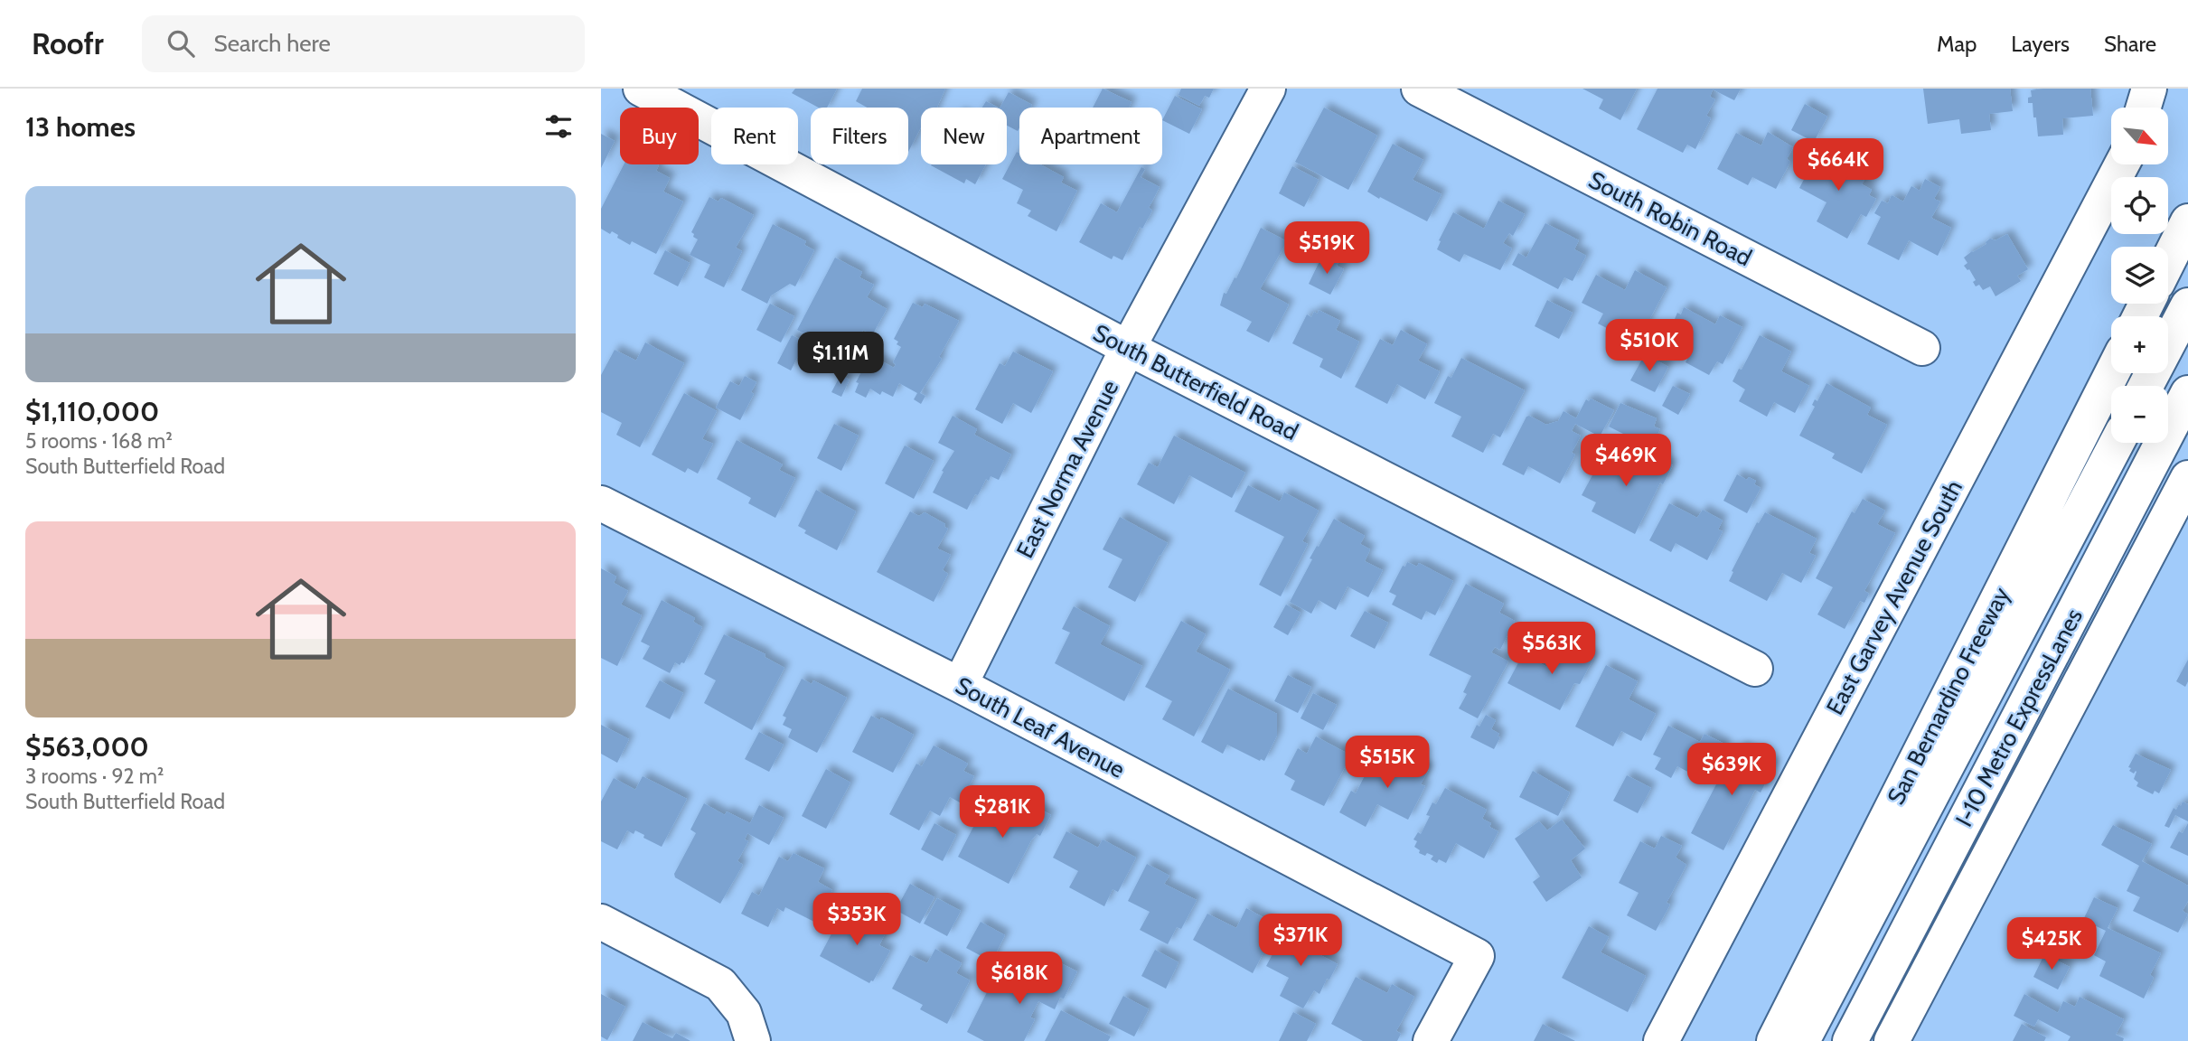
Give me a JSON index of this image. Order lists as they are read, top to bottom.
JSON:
{
  "streets": {
    "main road": [
      "South Robin Road",
      "South Butterfield Road",
      "East Norma Avenue",
      "East Garvey Avenue South",
      "San Bernardino Freeway",
      "I-10 Metro ExpressLanes",
      "South Leaf Avenue"
    ]
  },
  "crossings": [
    ["South Butterfield Road", "East Norma Avenue"],
    ["East Norma Avenue", "South Leaf Avenue"]
  ],
  "north": "bottom right",
  "page": {
    "header": "Roofr",
    "search": "Search here",
    "nav": ["Map", "Layers", "Share"],
    "heading": "13 homes",
    "map_buttons": ["+", "−"],
    "chip": [
      "Buy",
      "Rent",
      "Filters",
      "New",
      "Apartment"
    ],
    "price": [
      "$664K",
      "$519K",
      "$510K",
      "$1.11M",
      "$469K",
      "$563K",
      "$515K",
      "$639K",
      "$281K",
      "$353K",
      "$371K",
      "$425K",
      "$618K"
    ],
    "list": [
      {
        "name": "$1,110,000",
        "note": "5 rooms · 168 m² · South Butterfield Road"
      },
      {
        "name": "$563,000",
        "note": "3 rooms · 92 m² · South Butterfield Road"
      }
    ]
  }
}
